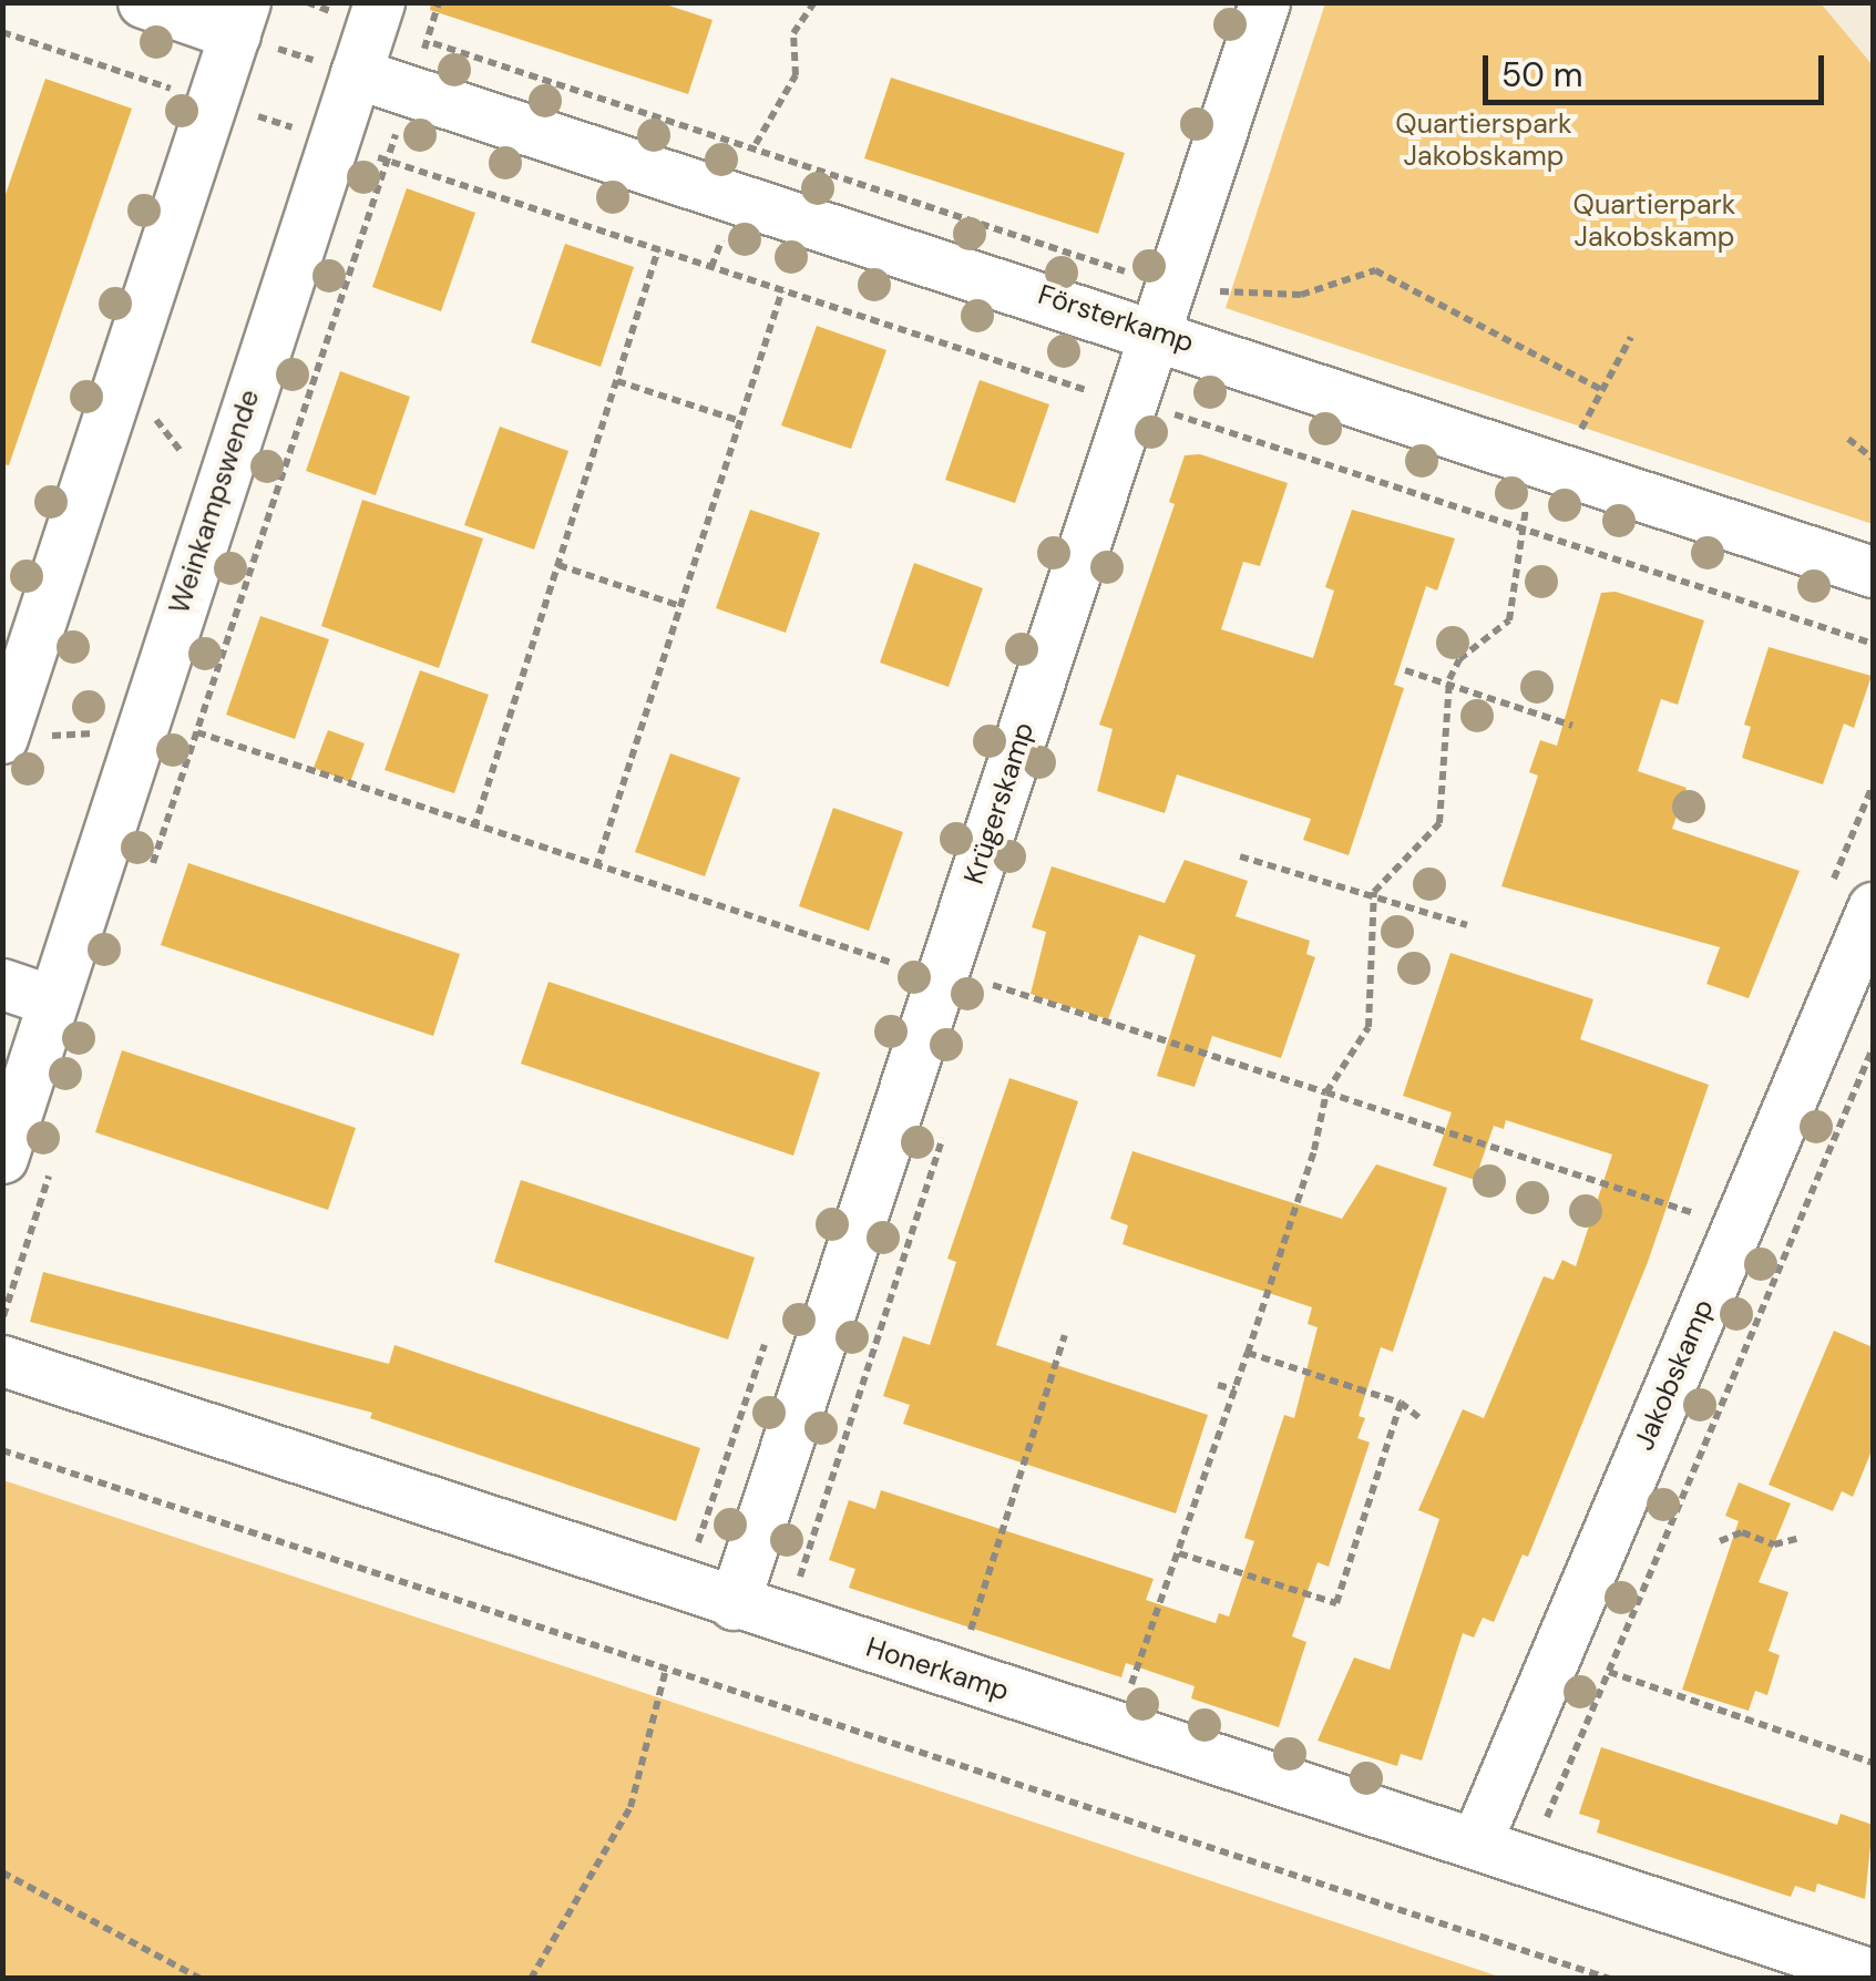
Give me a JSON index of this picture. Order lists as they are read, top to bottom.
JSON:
{
  "streets": {
    "street": [
      "Försterkamp",
      "Weinkampswende",
      "Krügerskamp",
      "Jakobskamp",
      "Honerkamp"
    ]
  },
  "crossings": [
    ["Försterkamp", "Weinkampswende"],
    ["Försterkamp", "Krügerskamp"],
    ["Krügerskamp", "Honerkamp"],
    ["Jakobskamp", "Honerkamp"]
  ],
  "parks": ["Quartierspark Jakobskamp", "Quartierpark Jakobskamp"],
  "scale_bar": "50 m"
}
